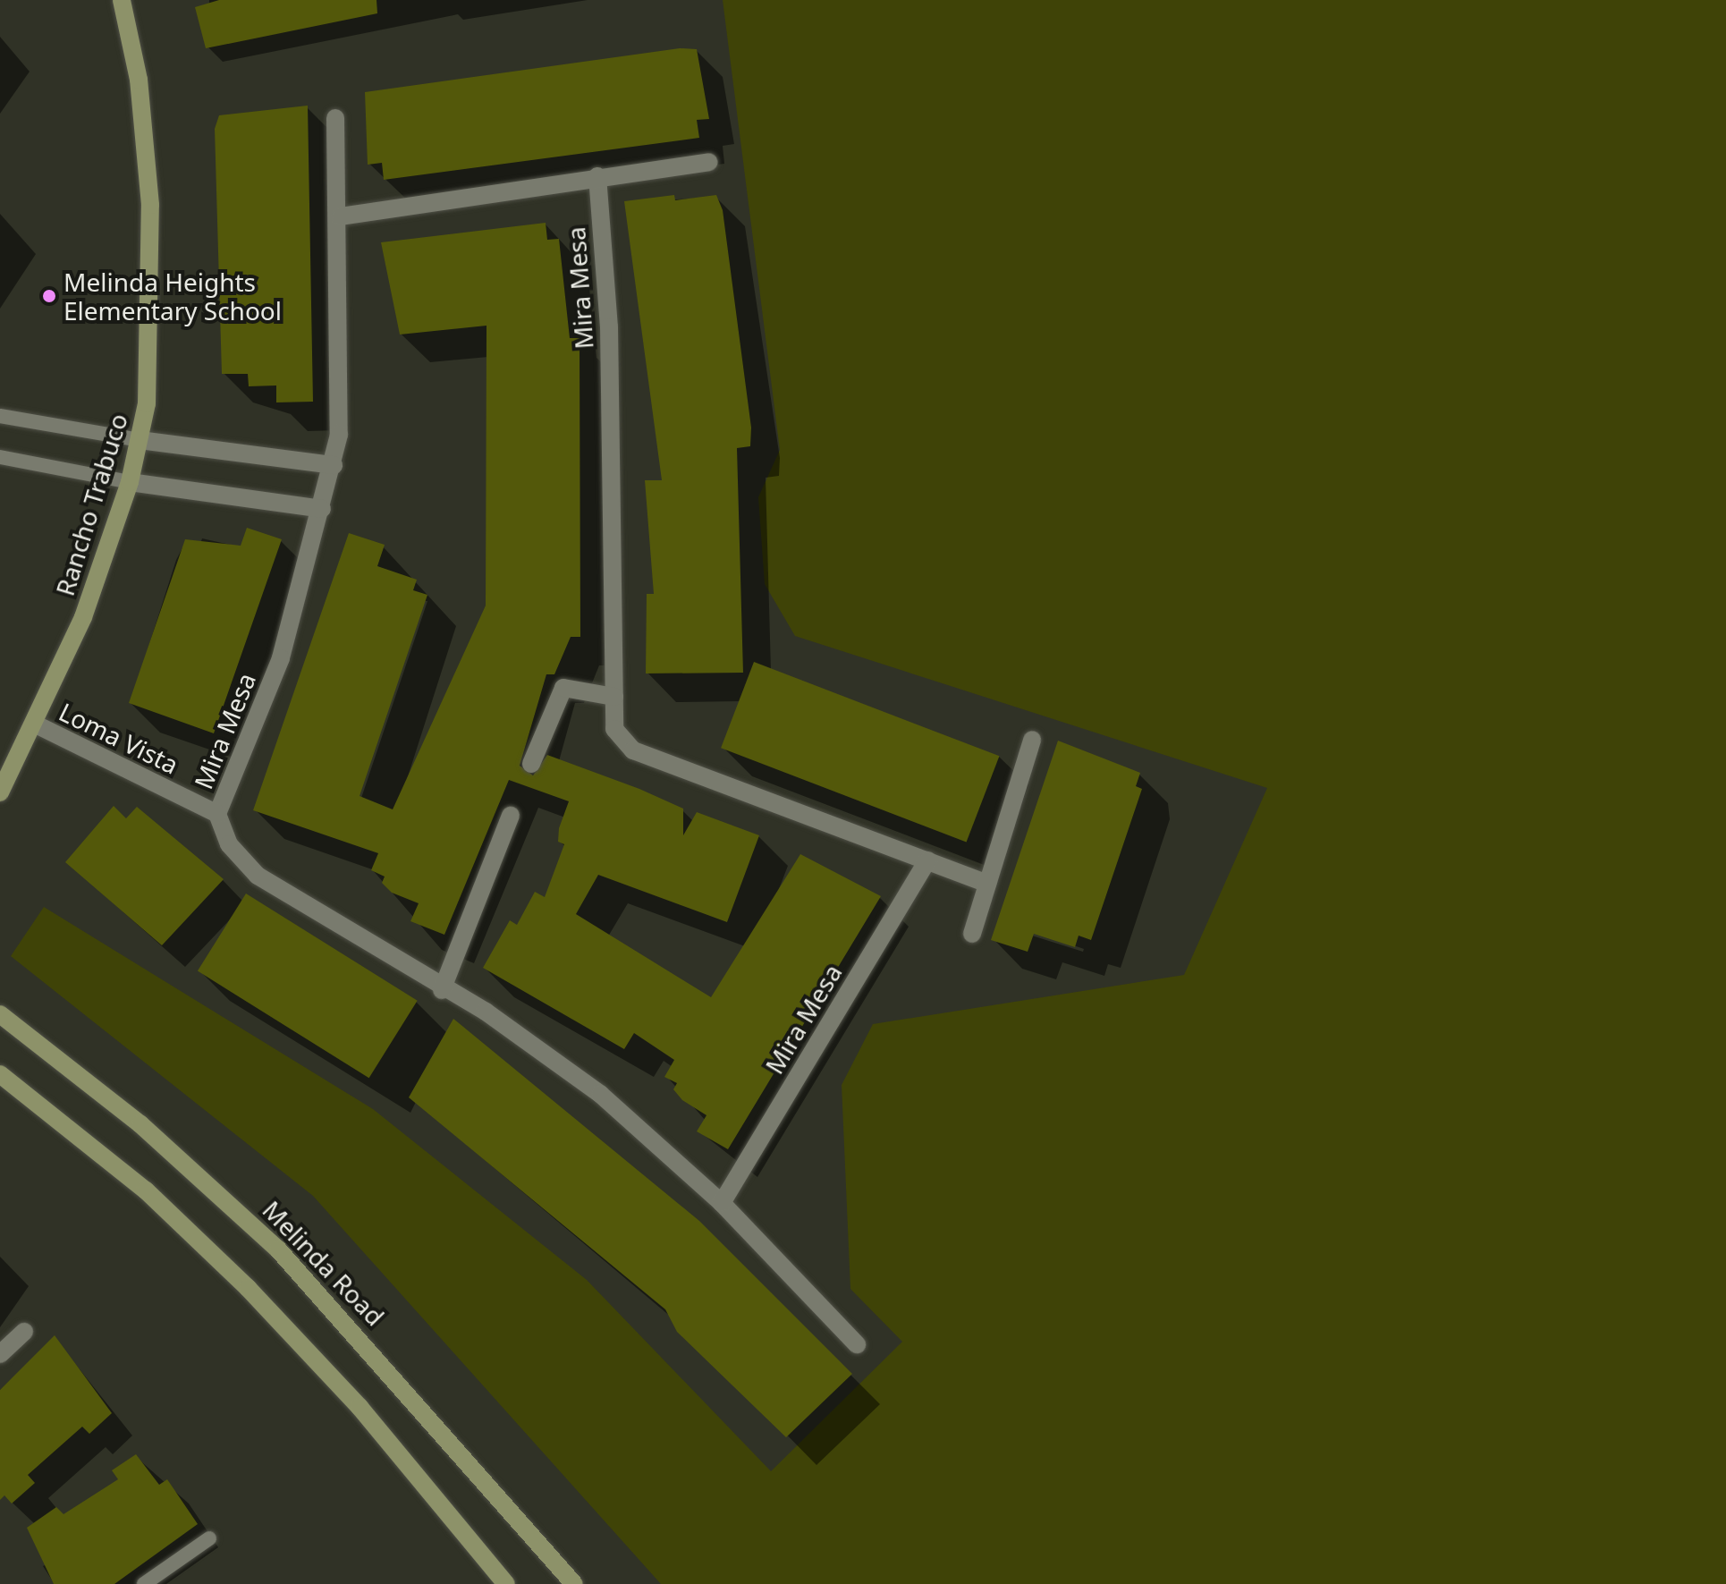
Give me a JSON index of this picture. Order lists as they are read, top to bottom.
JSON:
{
  "streets": {
    "main road": ["Rancho Trabuco", "Melinda Road"],
    "street": ["Mira Mesa", "Loma Vista"]
  },
  "crossings": [
    ["Mira Mesa", "Loma Vista"],
    ["Rancho Trabuco", "Loma Vista"]
  ],
  "places": ["Melinda Heights Elementary School"]
}
